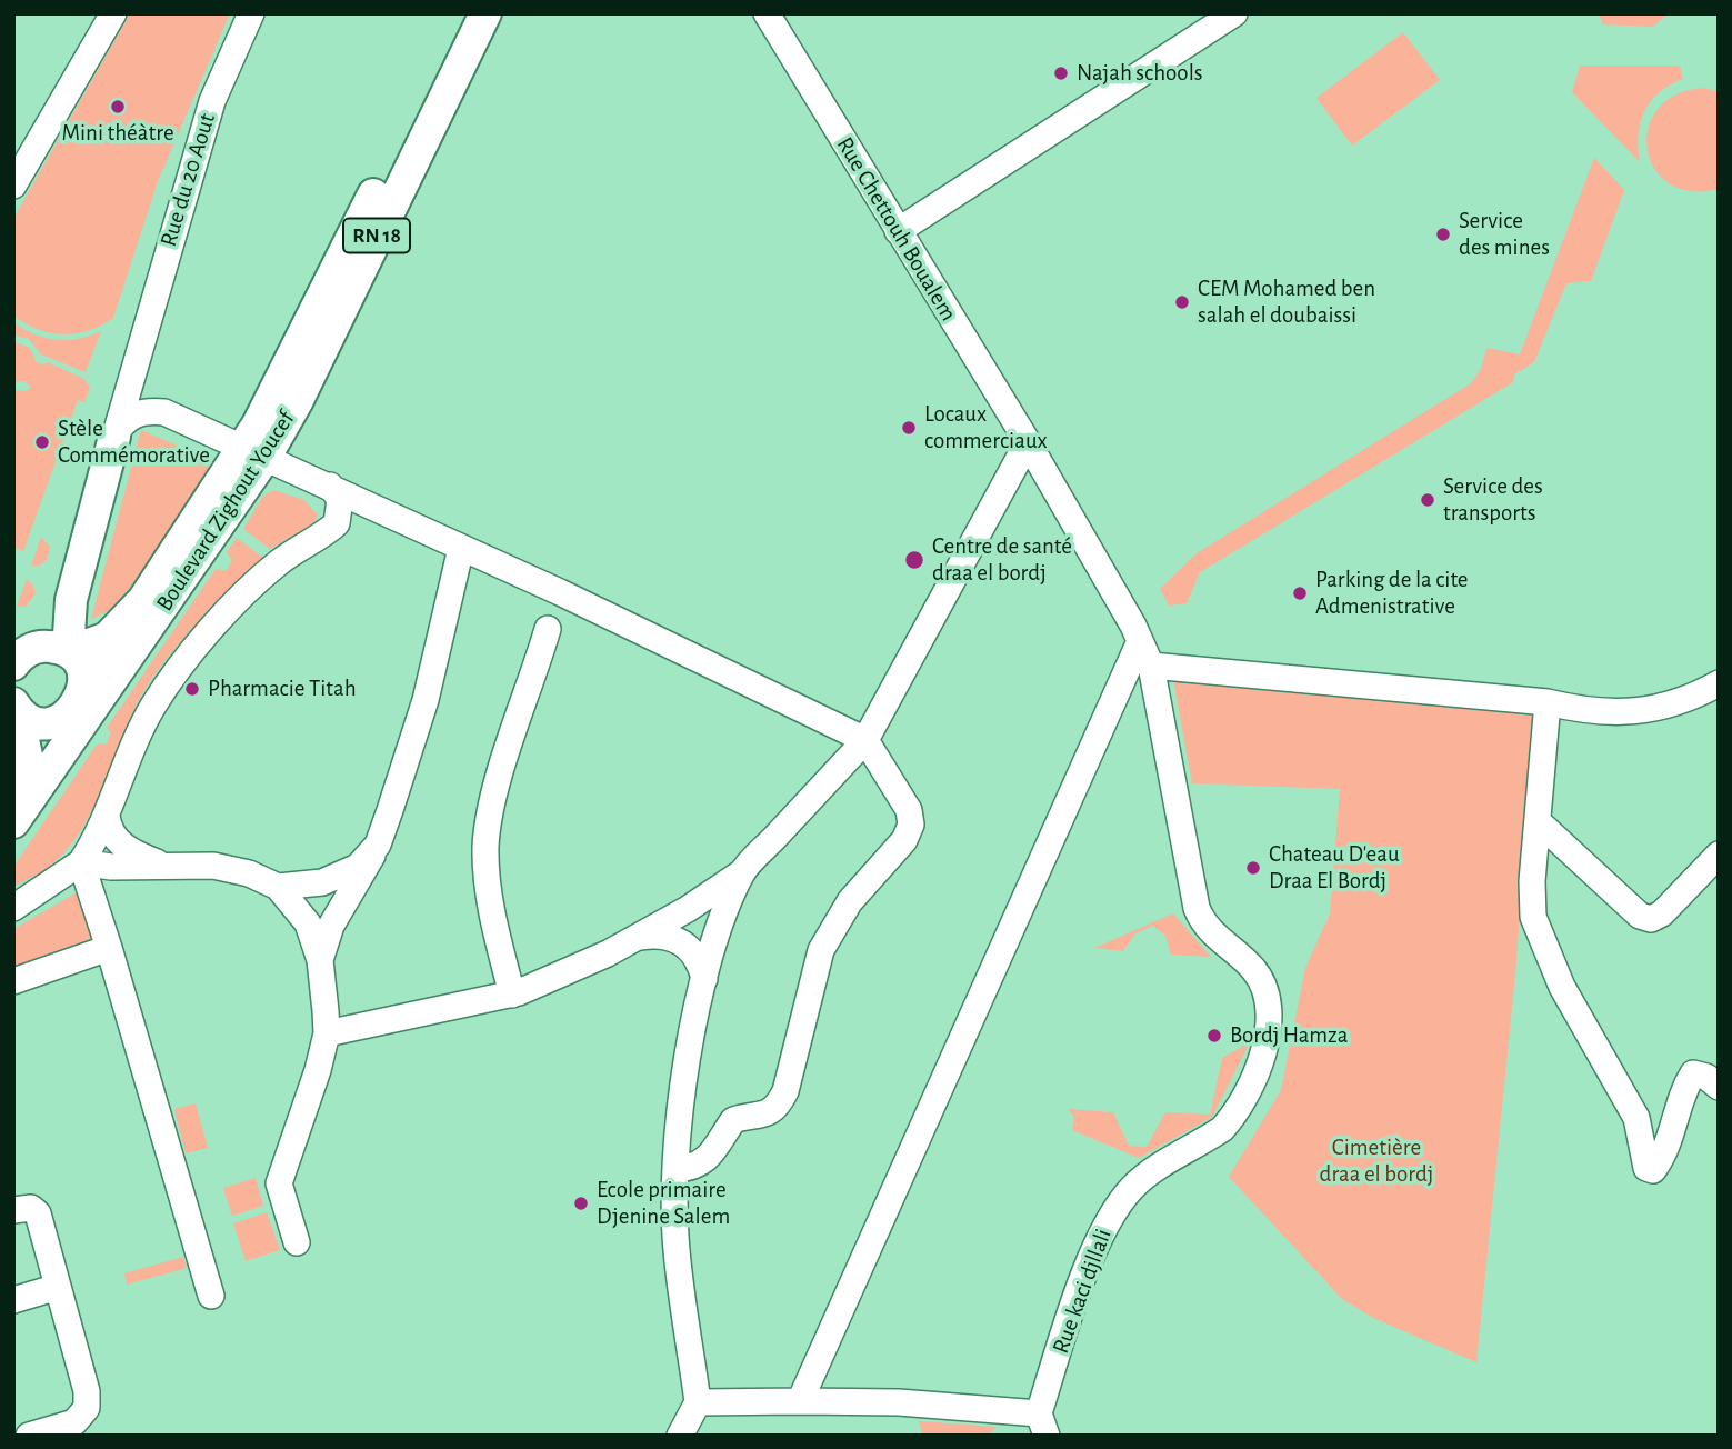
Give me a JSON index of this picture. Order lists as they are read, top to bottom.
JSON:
{
  "streets": {
    "main road": ["RN 18", "Boulevard Zighout Youcef"],
    "street": ["Rue du 20 Aout", "Rue Chettouh Boualem", "Rue kaci djllali"]
  },
  "crossings": [
    ["Rue Chettouh Boualem", "Rue kaci djllali"]
  ],
  "parks": ["Cimetière draa el bordj"],
  "places": [
    "Najah schools",
    "Mini théàtre",
    "Service des mines",
    "CEM Mohamed ben salah el doubaissi",
    "Locaux commerciaux",
    "Stèle Commémorative",
    "Service des transports",
    "Centre de santé draa el bordj",
    "Parking de la cite Admenistrative",
    "Pharmacie Titah",
    "Chateau D'eau Draa El Bordj",
    "Bordj Hamza",
    "Ecole primaire Djenine Salem"
  ]
}
